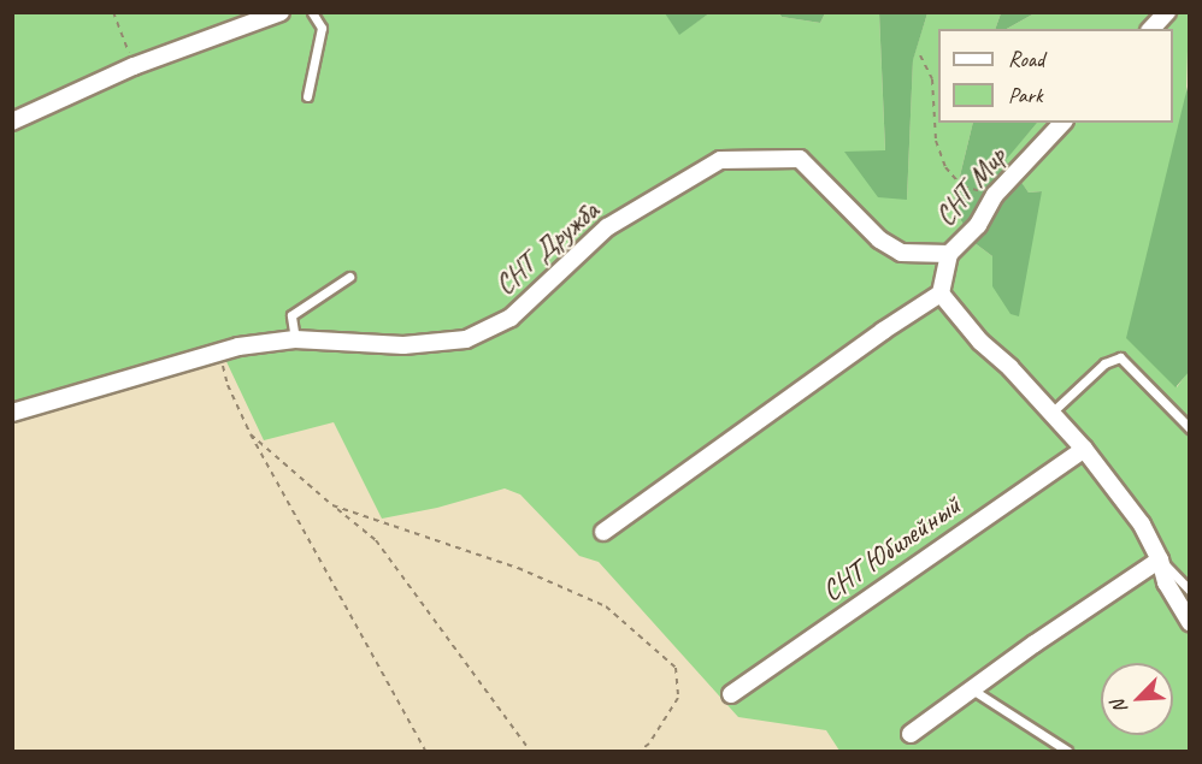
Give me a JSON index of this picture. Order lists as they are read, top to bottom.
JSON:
{
  "streets": {
    "street": ["СНТ Мир", "СНТ Дружба", "СНТ Юбилейный"]
  },
  "crossings": [
    ["СНТ Мир", "СНТ Дружба"]
  ],
  "legend": ["Road", "Park"],
  "north": "bottom left"
}
